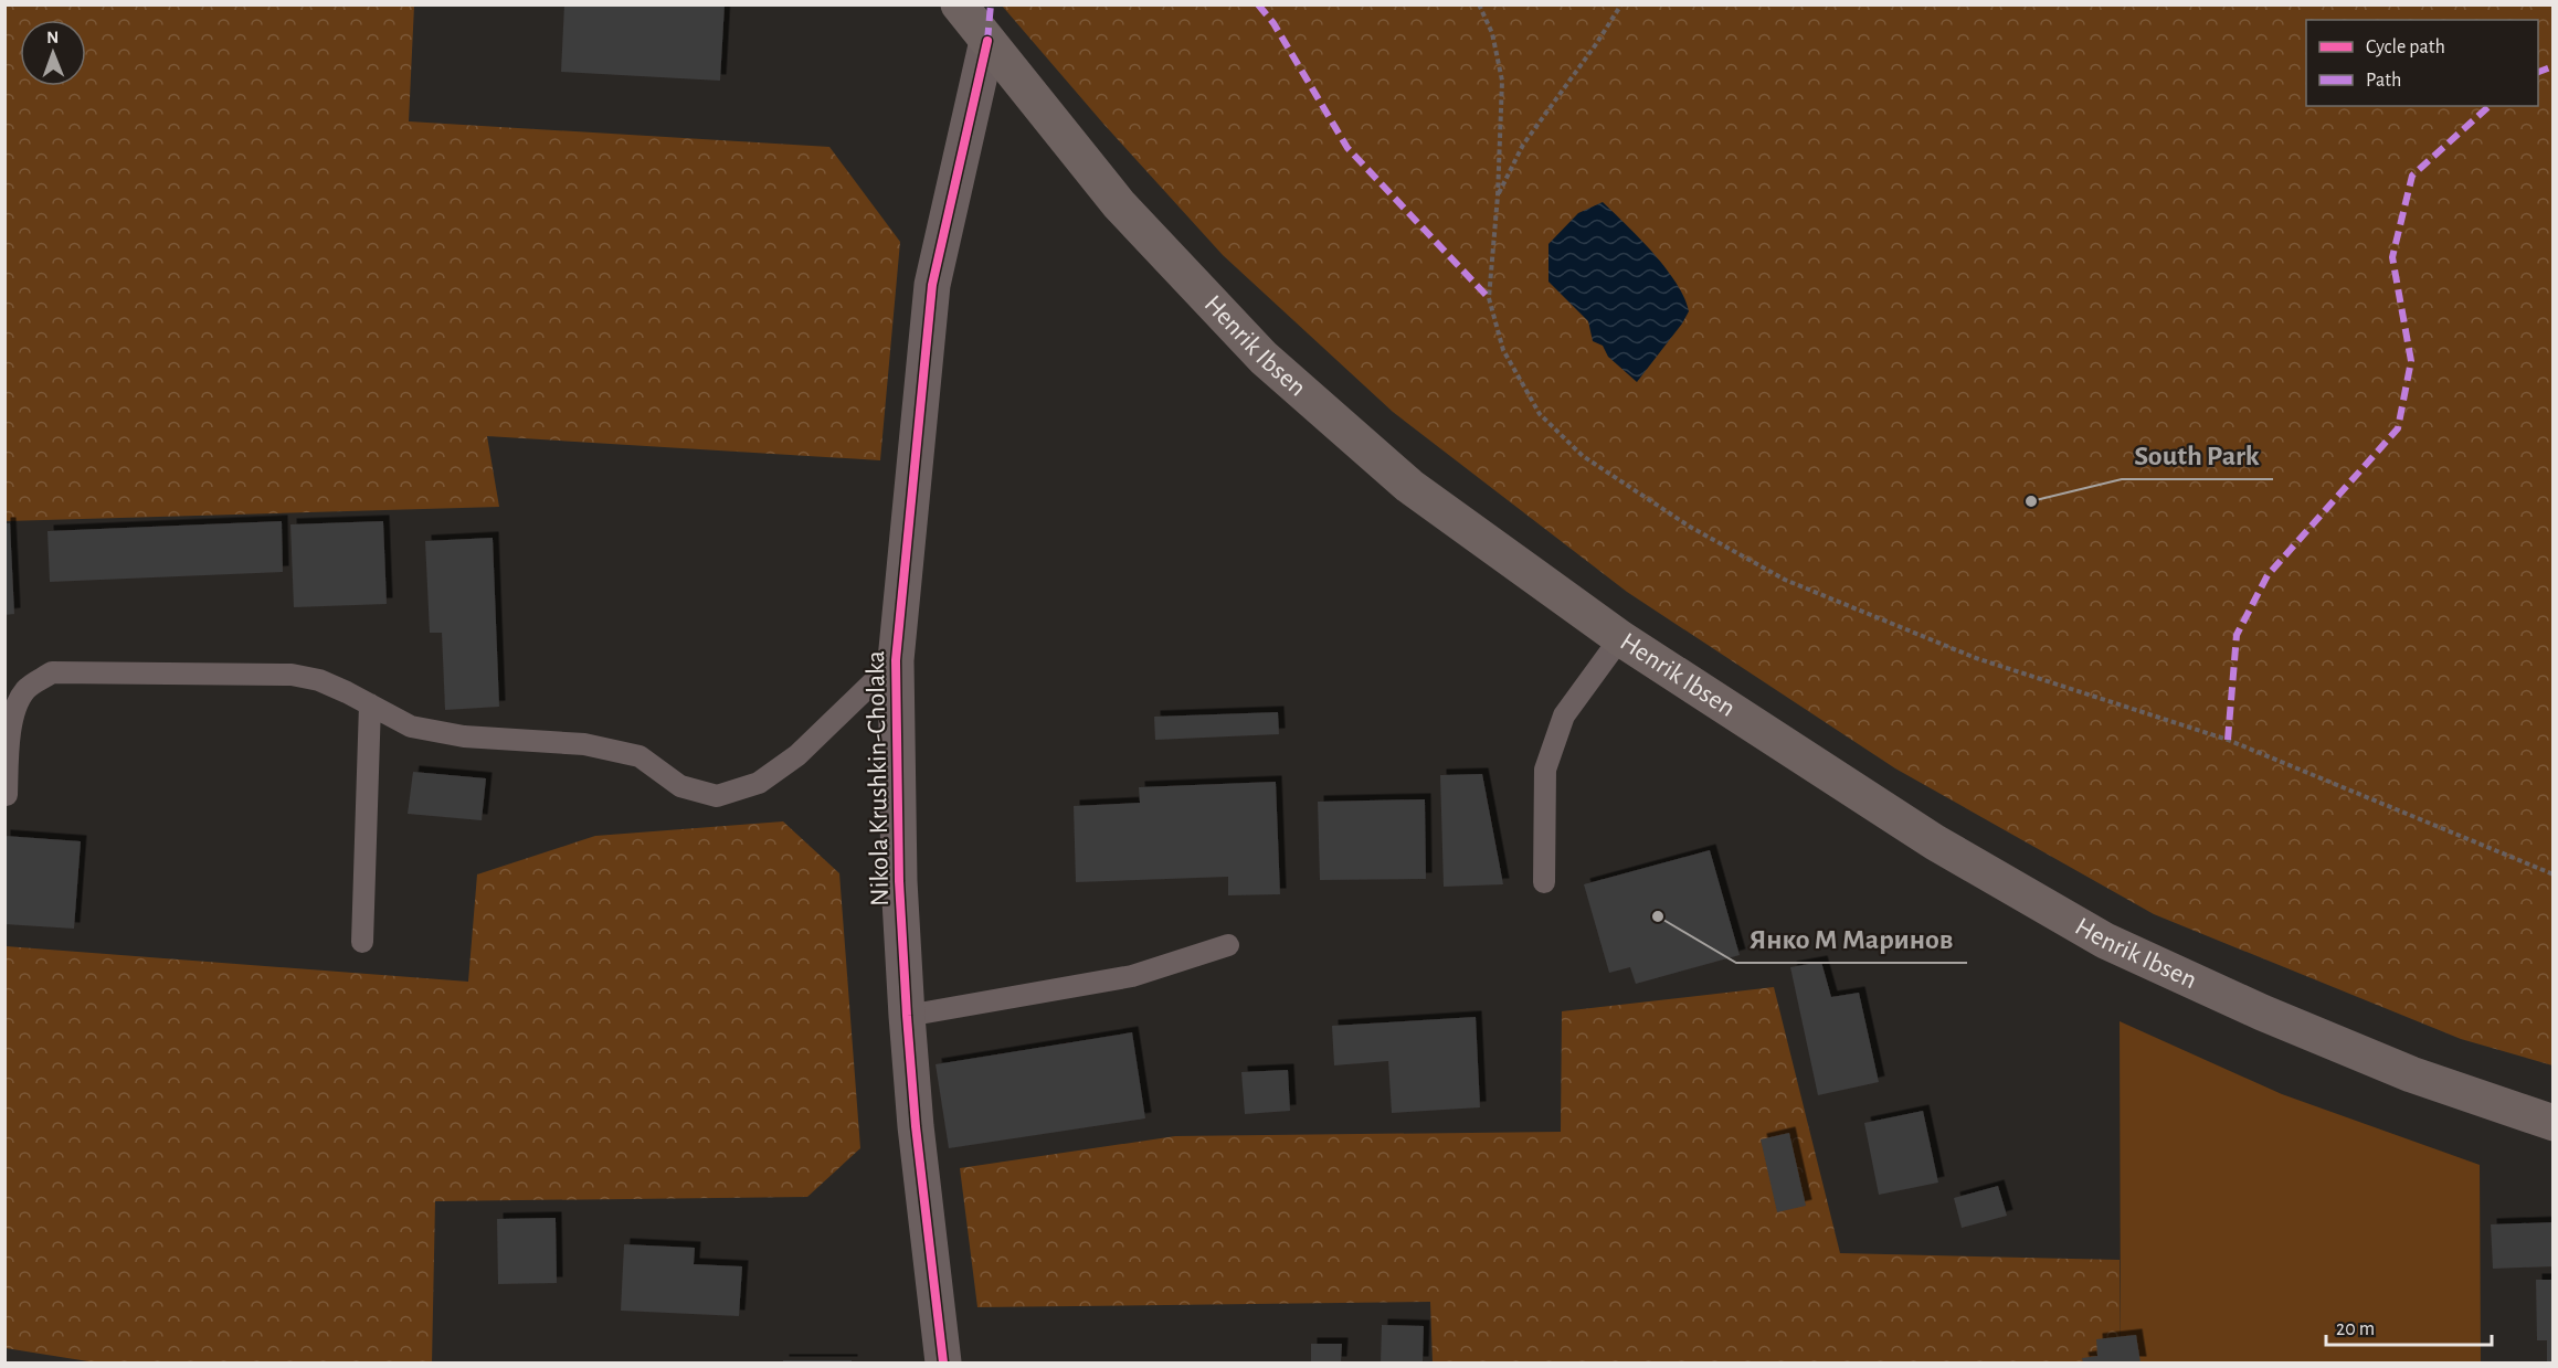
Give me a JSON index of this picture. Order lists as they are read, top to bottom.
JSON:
{
  "streets": {
    "main road": ["Henrik Ibsen"],
    "street": ["Nikola Krushkin-Cholaka"]
  },
  "crossings": [
    ["Henrik Ibsen", "Nikola Krushkin-Cholaka"]
  ],
  "places": ["South Park", "Янко М Маринов"],
  "legend": ["Cycle path", "Path"],
  "scale_bar": "20 m",
  "north": "top"
}
